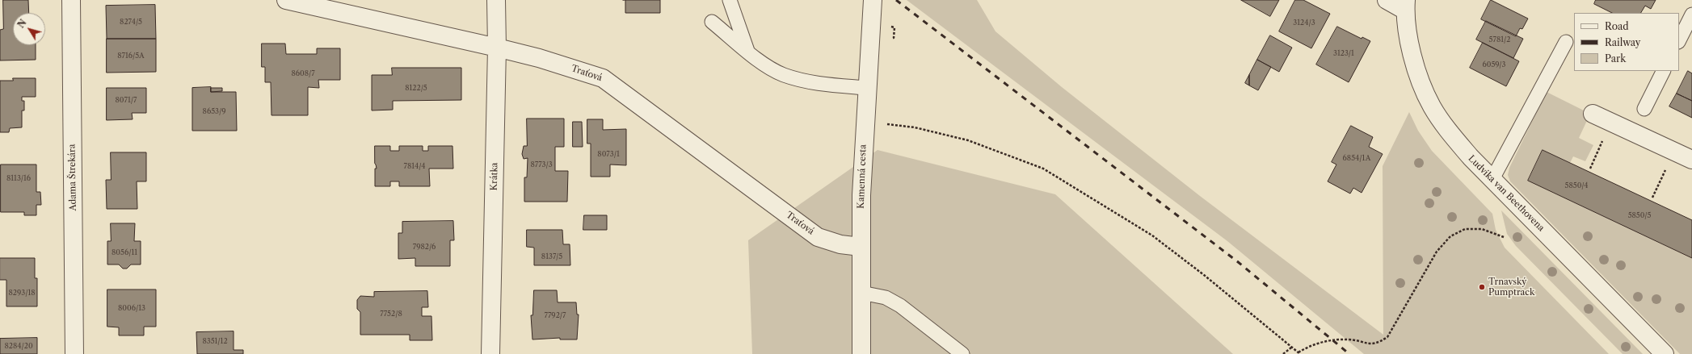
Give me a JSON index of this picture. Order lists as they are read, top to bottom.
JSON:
{
  "streets": {
    "street": [
      "Traťová",
      "Krátka",
      "Kamenná cesta",
      "Adama Štrekára",
      "Ludvika van Beethovena"
    ]
  },
  "crossings": [
    ["Traťová", "Krátka"],
    ["Traťová", "Kamenná cesta"]
  ],
  "places": ["Trnavský Pumptrack"],
  "house_numbers": [
    "8274/5",
    "3124/3",
    "5781/2",
    "3123/1",
    "8716/5A",
    "6059/3",
    "8608/7",
    "8122/5",
    "8071/7",
    "8653/9",
    "8073/1",
    "6854/1A",
    "8773/3",
    "7814/4",
    "8113/16",
    "5850/4",
    "5850/5",
    "7982/6",
    "8056/11",
    "8137/5",
    "8293/18",
    "8006/13",
    "7752/8",
    "7792/7",
    "8351/12",
    "8284/20"
  ],
  "legend": ["Road", "Railway", "Park"],
  "north": "top left"
}
